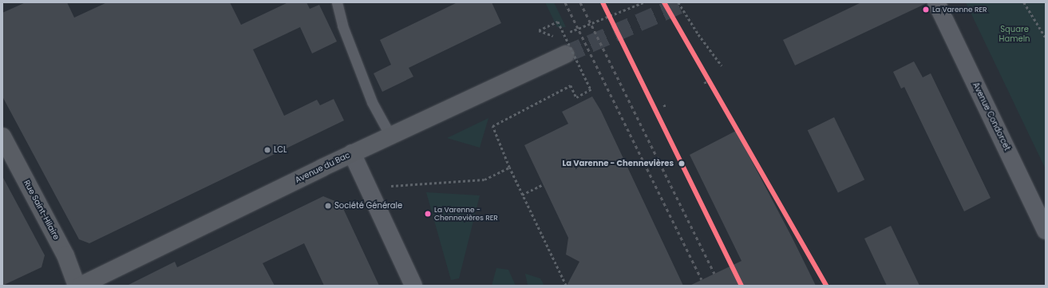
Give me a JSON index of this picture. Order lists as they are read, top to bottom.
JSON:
{
  "streets": {
    "main road": ["Avenue du Bac", "Rue Saint-Hilaire"],
    "street": ["Avenue Condorcet"]
  },
  "parks": ["Square Hameln"],
  "places": [
    "La Varenne RER",
    "LCL",
    "La Varenne - Chennevières",
    "Société Générale",
    "La Varenne - Chennevières RER"
  ]
}
